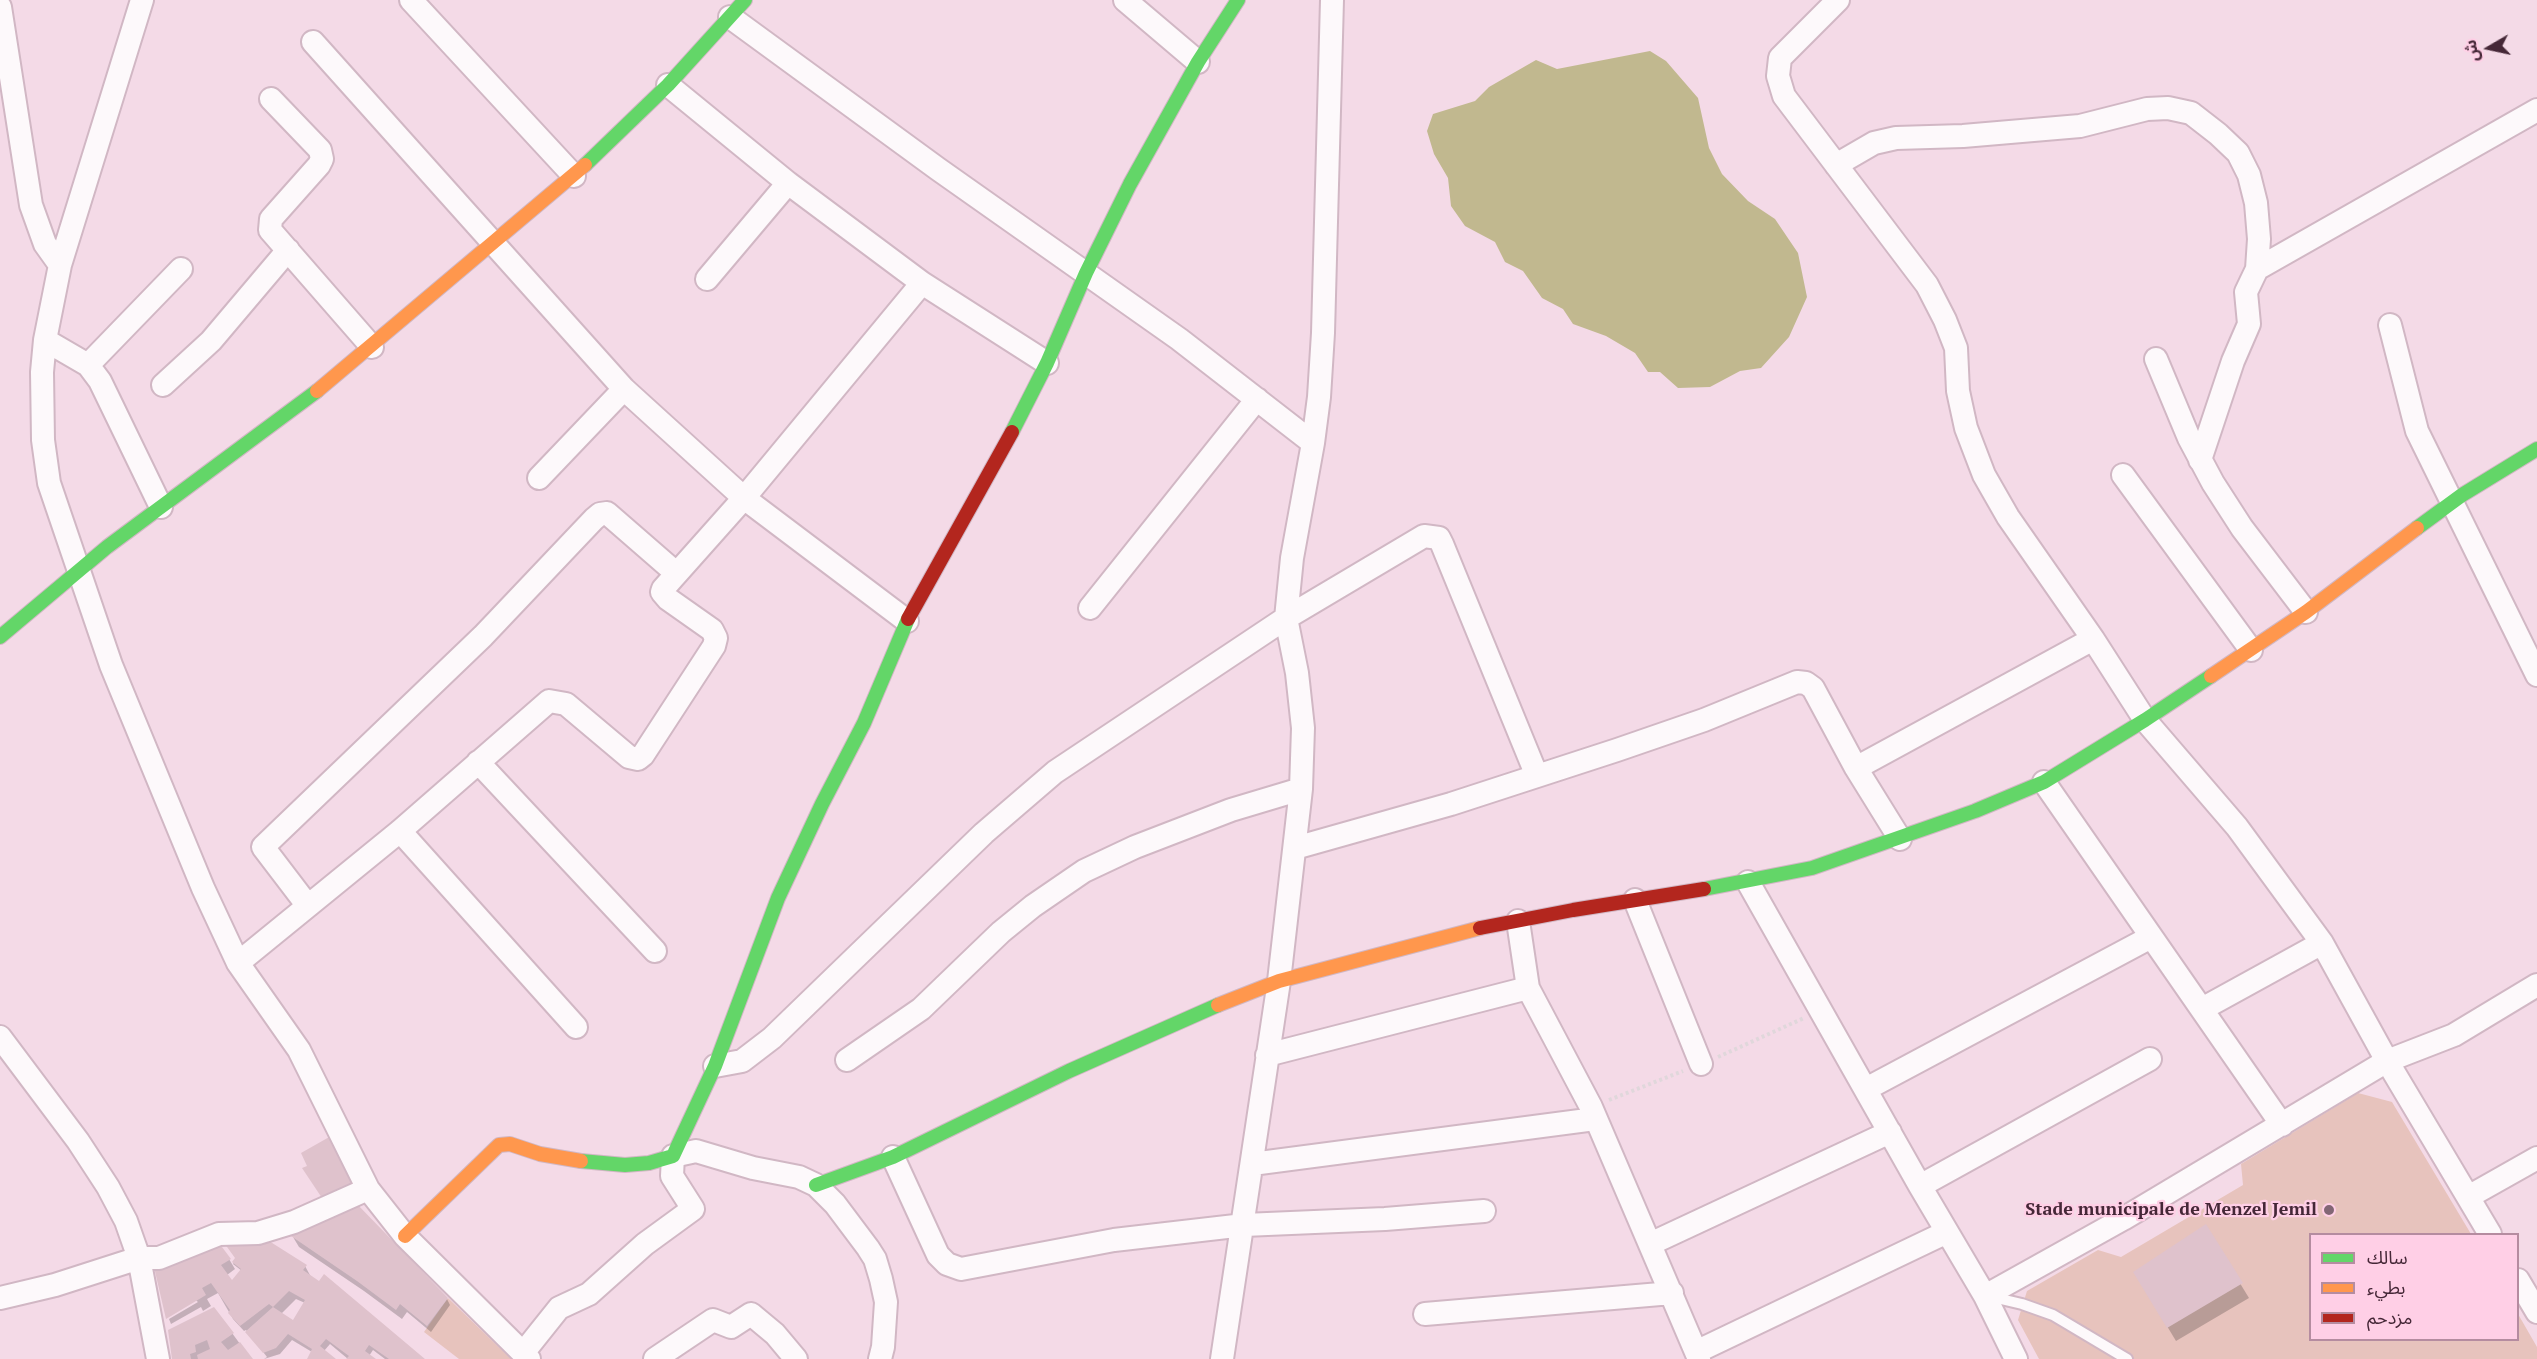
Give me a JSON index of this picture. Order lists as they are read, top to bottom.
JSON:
{
  "places": ["Stade municipale de Menzel Jemil"],
  "legend": ["سالك", "بطيء", "مزدحم"],
  "north": "left"
}
